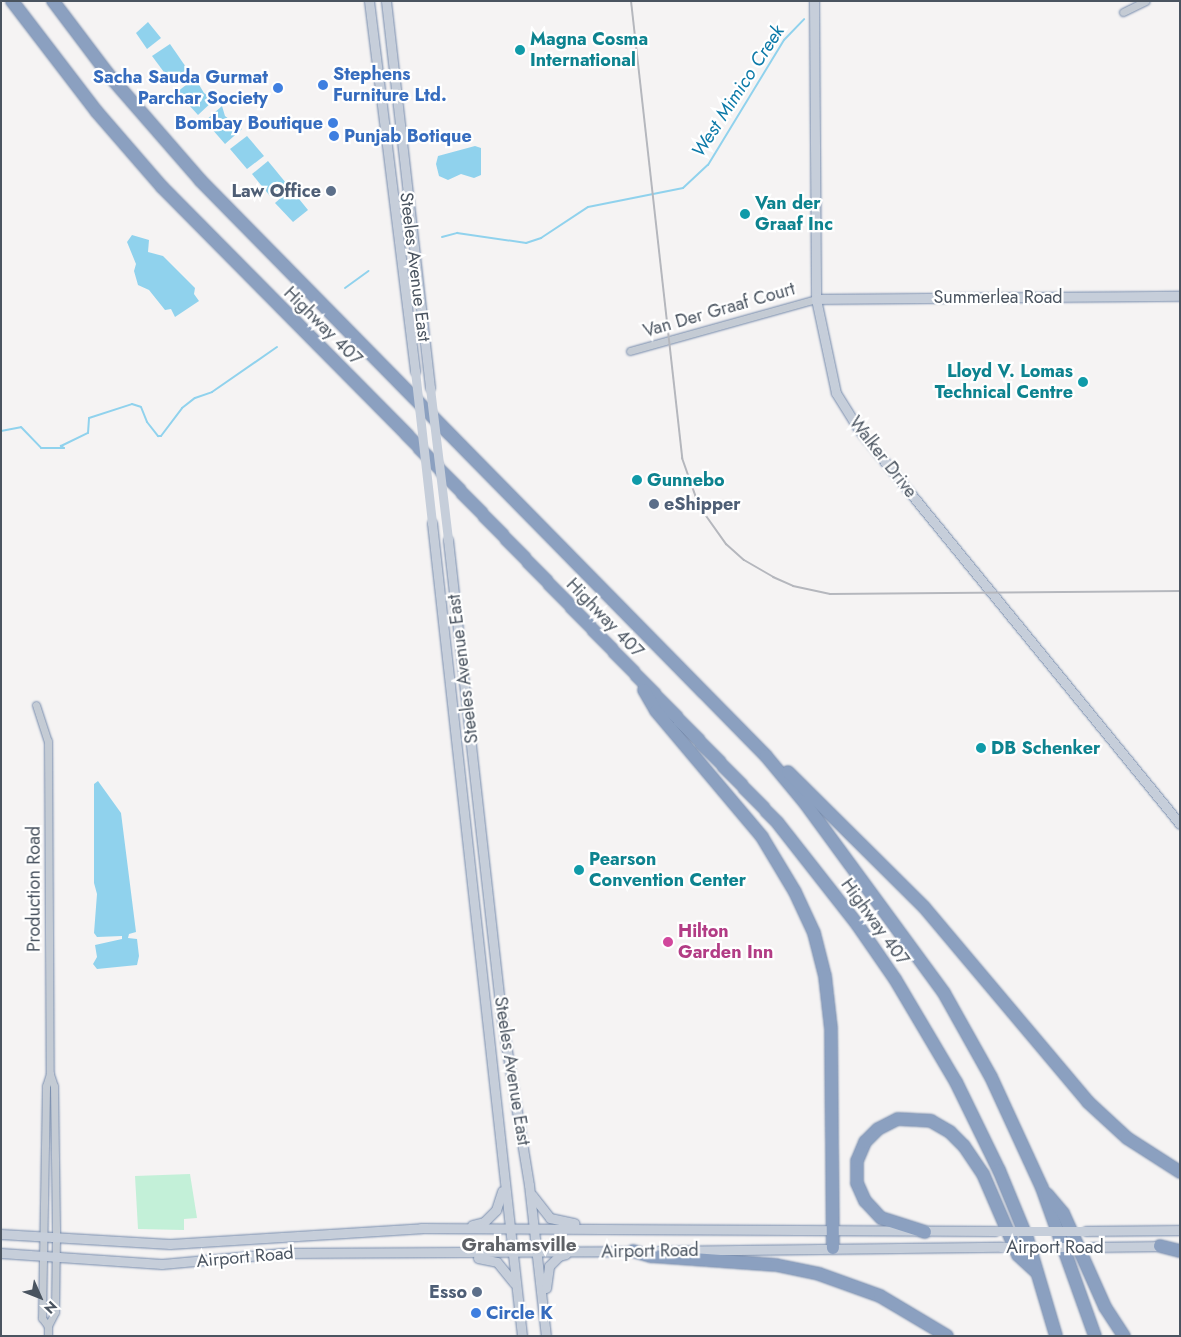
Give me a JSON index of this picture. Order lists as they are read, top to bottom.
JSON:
{
  "streets": {
    "highway": ["Highway 407"],
    "main road": [
      "Steeles Avenue East",
      "Summerlea Road",
      "Walker Drive",
      "Airport Road"
    ],
    "street": ["Van Der Graaf Court", "Production Road"]
  },
  "crossings": [
    ["Steeles Avenue East", "Airport Road"],
    ["Summerlea Road", "Van Der Graaf Court"],
    ["Summerlea Road", "Walker Drive"],
    ["Van Der Graaf Court", "Walker Drive"],
    ["Production Road", "Airport Road"]
  ],
  "districts": ["Grahamsville"],
  "water": ["West Mimico Creek"],
  "places": [
    "Magna Cosma International",
    "Stephens Furniture Ltd.",
    "Sacha Sauda Gurmat Parchar Society",
    "Bombay Boutique",
    "Punjab Botique",
    "Law Office",
    "Van der Graaf Inc",
    "Lloyd V. Lomas Technical Centre",
    "Gunnebo",
    "eShipper",
    "DB Schenker",
    "Pearson Convention Center",
    "Hilton Garden Inn",
    "Esso",
    "Circle K"
  ],
  "north": "bottom right"
}
